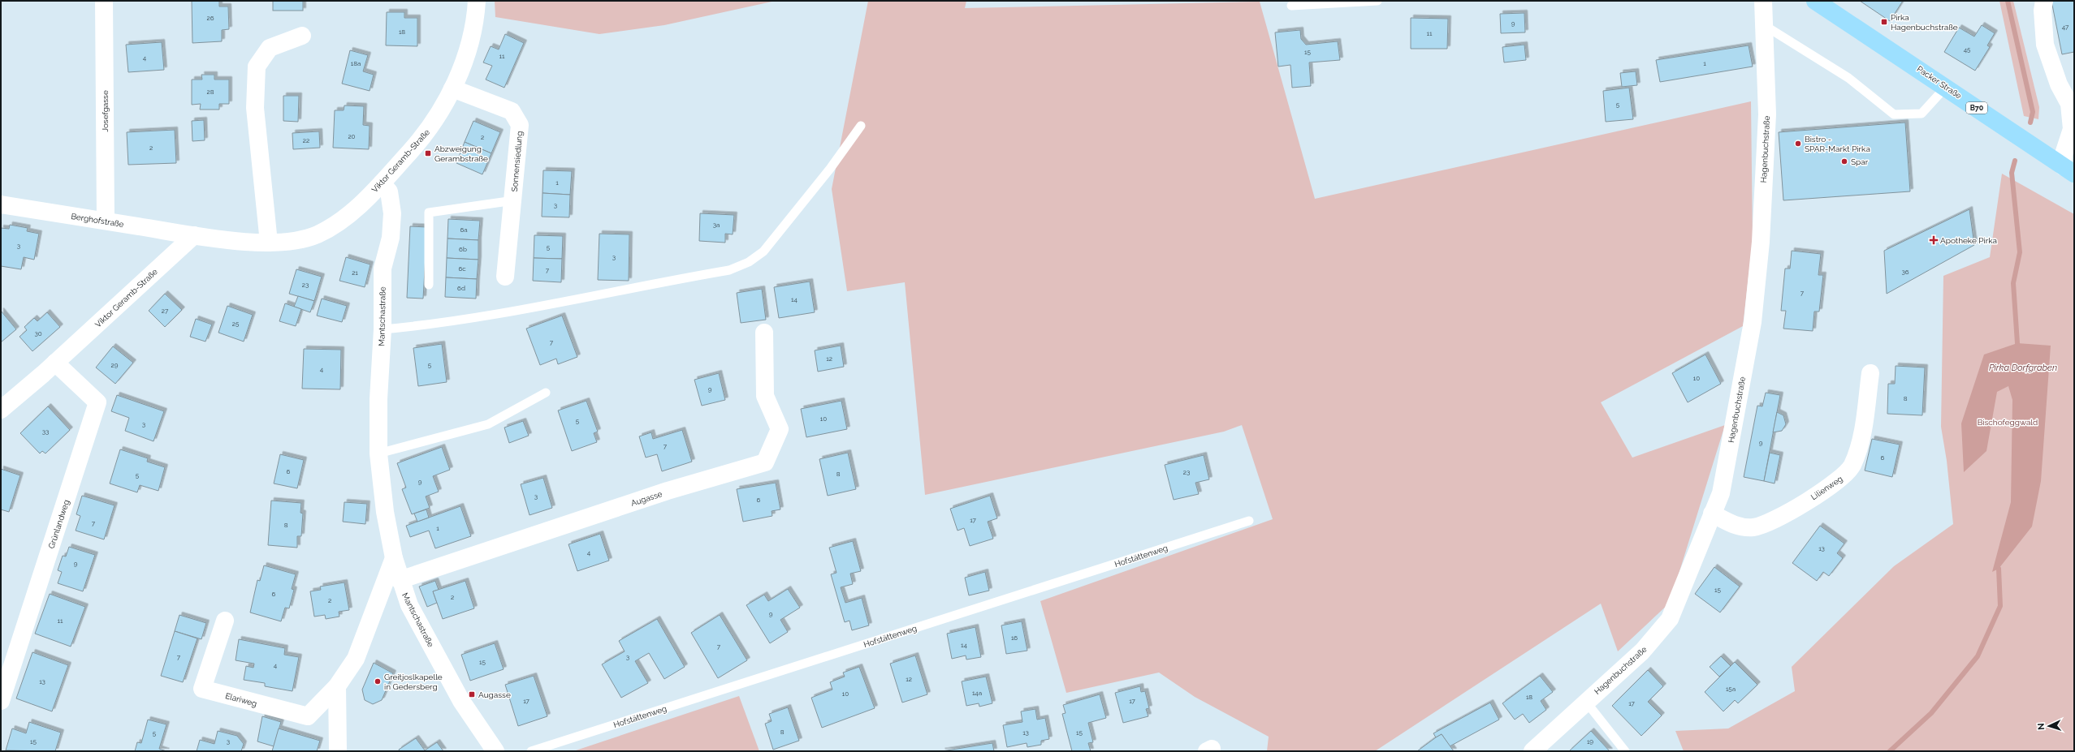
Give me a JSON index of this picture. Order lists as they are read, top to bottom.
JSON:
{
  "streets": {
    "main road": ["Packer Straße", "B70"],
    "street": [
      "Josefgasse",
      "Hagenbuchstraße",
      "Viktor Geramb-Straße",
      "Sonnensiedlung",
      "Berghofstraße",
      "Mantschastraße",
      "Lilienweg",
      "Augasse",
      "Grünlandweg",
      "Elariweg"
    ],
    "lane": ["Hofstättenweg"]
  },
  "crossings": [
    ["Josefgasse", "Berghofstraße"],
    ["Hagenbuchstraße", "Lilienweg"],
    ["Viktor Geramb-Straße", "Sonnensiedlung"],
    ["Viktor Geramb-Straße", "Berghofstraße"],
    ["Viktor Geramb-Straße", "Mantschastraße"],
    ["Viktor Geramb-Straße", "Grünlandweg"],
    ["Mantschastraße", "Augasse"],
    ["Mantschastraße", "Elariweg"]
  ],
  "water": ["Pirka Dorfgraben"],
  "parks": ["Bischofeggwald"],
  "places": {
    "transit": ["Pirka Hagenbuchstraße", "Abzweigung Gerambstraße", "Augasse"],
    "other": ["Bistro - SPAR-Markt Pirka", "Spar", "Greitjoslkapelle in Gedersberg"],
    "health": ["Apotheke Pirka"]
  },
  "house_numbers": [
    "26",
    "9",
    "47",
    "18",
    "11",
    "45",
    "15",
    "11",
    "4",
    "18a",
    "1",
    "28",
    "5",
    "20",
    "2",
    "22",
    "2",
    "1",
    "3",
    "3a",
    "6a",
    "3",
    "5",
    "6b",
    "3",
    "6c",
    "7",
    "36",
    "21",
    "23",
    "6d",
    "7",
    "14",
    "27",
    "25",
    "30",
    "7",
    "12",
    "29",
    "5",
    "4",
    "10",
    "9",
    "8",
    "10",
    "5",
    "3",
    "33",
    "9",
    "7",
    "6",
    "6",
    "23",
    "8",
    "5",
    "9",
    "3",
    "6",
    "17",
    "7",
    "8",
    "1",
    "13",
    "4",
    "9",
    "15",
    "6",
    "2",
    "2",
    "9",
    "11",
    "16",
    "14",
    "7",
    "7",
    "3",
    "15",
    "4",
    "12",
    "13",
    "15a",
    "14a",
    "10",
    "18",
    "17",
    "17",
    "17",
    "8",
    "13",
    "15",
    "5",
    "15",
    "3",
    "19"
  ],
  "north": "left"
}
